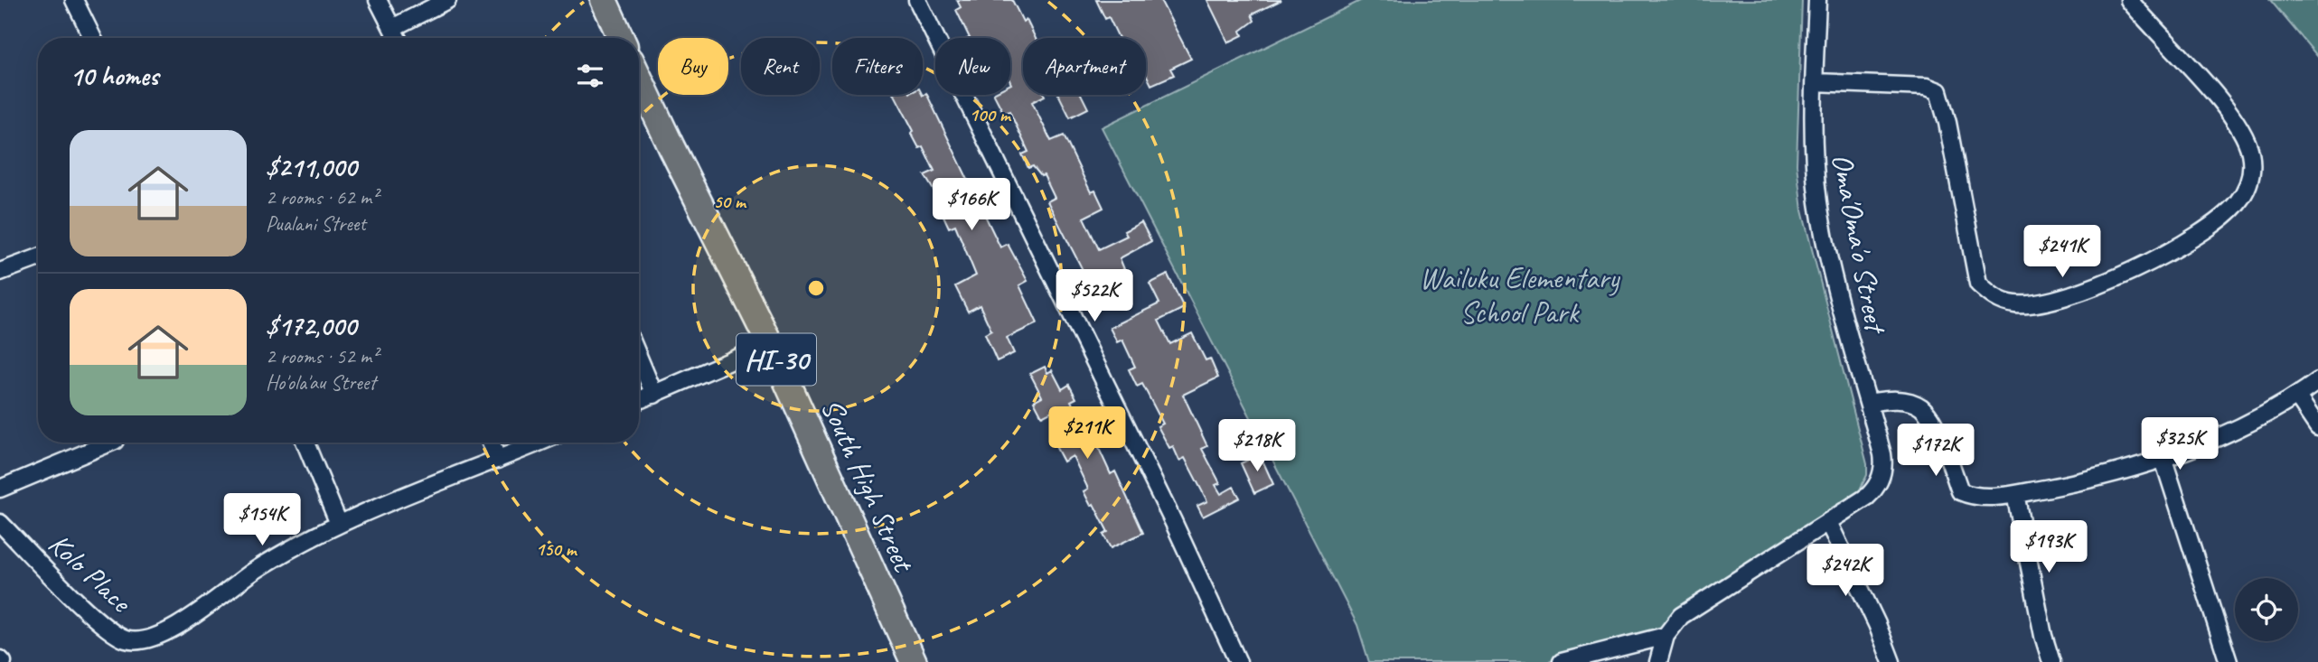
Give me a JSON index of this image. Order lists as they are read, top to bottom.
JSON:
{
  "streets": {
    "main road": ["HI-30", "South High Street"],
    "street": ["Oma'Oma'o Street", "Kolo Place"]
  },
  "parks": ["Wailuku Elementary School Park"],
  "page": {
    "chip": [
      "Buy",
      "Rent",
      "Filters",
      "New",
      "Apartment"
    ],
    "heading": "10 homes",
    "list": [
      {
        "name": "$211,000",
        "note": "2 rooms · 62 m² · Pualani Street"
      },
      {
        "name": "$172,000",
        "note": "2 rooms · 52 m² · Ho'ola'au Street"
      }
    ],
    "price": [
      "$166K",
      "$241K",
      "$522K",
      "$211K",
      "$325K",
      "$218K",
      "$172K",
      "$154K",
      "$193K",
      "$242K"
    ]
  },
  "rings": ["100 m", "50 m", "150 m"]
}
